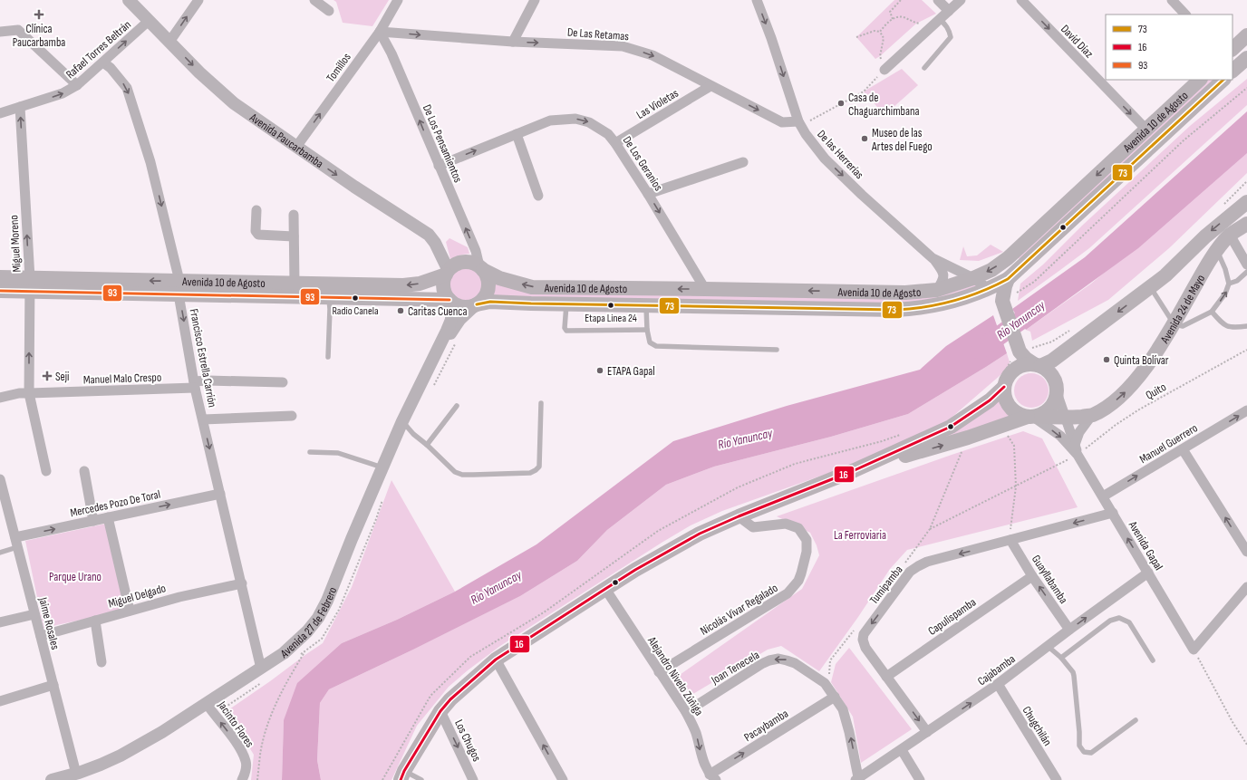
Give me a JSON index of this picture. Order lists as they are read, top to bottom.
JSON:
{
  "streets": {
    "main road": ["Avenida 10 de Agosto", "Avenida 24 de Mayo"],
    "street": [
      "De Las Retamas",
      "David Díaz",
      "Rafael Torres Beltrán",
      "Tomillos",
      "Las Violetas",
      "Avenida Paucarbamba",
      "De Los Pensamientos",
      "De las Herrerías",
      "De Los Geranios",
      "Miguel Moreno",
      "Francisco Estrella Carrión",
      "Manuel Malo Crespo",
      "Manuel Guerrero",
      "Mercedes Pozo De Toral",
      "Avenida Gapal",
      "Guayllabamba",
      "Tumipamba",
      "Miguel Delgado",
      "Nicolás Vivar Regalado",
      "Capulispamba",
      "Avenida 27 de Febrero",
      "Jaime Rosales",
      "Joan Tenecela",
      "Cajabamba",
      "Alejandro Nivelo Zúñiga",
      "Jacinto Flores",
      "Pacaybamba",
      "Chugchilán",
      "Los Chugos"
    ],
    "path": ["Quito"]
  },
  "crossings": [
    ["De Las Retamas", "Tomillos"],
    ["De Las Retamas", "Las Violetas"],
    ["De Las Retamas", "De Los Pensamientos"],
    ["De Las Retamas", "De las Herrerías"],
    ["David Díaz", "Avenida 10 de Agosto"],
    ["Rafael Torres Beltrán", "Avenida Paucarbamba"],
    ["Rafael Torres Beltrán", "Miguel Moreno"],
    ["Rafael Torres Beltrán", "Francisco Estrella Carrión"],
    ["Tomillos", "Avenida Paucarbamba"],
    ["Tomillos", "De Los Pensamientos"],
    ["Las Violetas", "De Los Geranios"],
    ["Avenida 10 de Agosto", "Avenida Paucarbamba"],
    ["Avenida 10 de Agosto", "De Los Pensamientos"],
    ["Avenida 10 de Agosto", "De las Herrerías"],
    ["Avenida 10 de Agosto", "De Los Geranios"],
    ["Avenida 10 de Agosto", "Miguel Moreno"],
    ["Avenida 10 de Agosto", "Francisco Estrella Carrión"],
    ["Avenida 10 de Agosto", "Avenida 27 de Febrero"],
    ["Avenida Paucarbamba", "De Los Pensamientos"],
    ["Avenida Paucarbamba", "Avenida 27 de Febrero"],
    ["De Los Pensamientos", "De Los Geranios"],
    ["De Los Pensamientos", "Avenida 27 de Febrero"],
    ["Miguel Moreno", "Manuel Malo Crespo"],
    ["Avenida 24 de Mayo", "Avenida Gapal"],
    ["Avenida 24 de Mayo", "Nicolás Vivar Regalado"],
    ["Avenida 24 de Mayo", "Alejandro Nivelo Zúñiga"],
    ["Avenida 24 de Mayo", "Los Chugos"],
    ["Francisco Estrella Carrión", "Manuel Malo Crespo"],
    ["Francisco Estrella Carrión", "Mercedes Pozo De Toral"],
    ["Francisco Estrella Carrión", "Miguel Delgado"],
    ["Francisco Estrella Carrión", "Avenida 27 de Febrero"],
    ["Quito", "Avenida Gapal"],
    ["Manuel Guerrero", "Avenida Gapal"],
    ["Mercedes Pozo De Toral", "Jaime Rosales"],
    ["Avenida Gapal", "Tumipamba"],
    ["Avenida Gapal", "Cajabamba"],
    ["Guayllabamba", "Tumipamba"],
    ["Guayllabamba", "Capulispamba"],
    ["Guayllabamba", "Cajabamba"],
    ["Tumipamba", "Capulispamba"],
    ["Tumipamba", "Cajabamba"],
    ["Miguel Delgado", "Jaime Rosales"],
    ["Nicolás Vivar Regalado", "Alejandro Nivelo Zúñiga"],
    ["Avenida 27 de Febrero", "Jaime Rosales"],
    ["Avenida 27 de Febrero", "Jacinto Flores"],
    ["Joan Tenecela", "Cajabamba"],
    ["Joan Tenecela", "Alejandro Nivelo Zúñiga"],
    ["Joan Tenecela", "Pacaybamba"],
    ["Cajabamba", "Chugchilán"],
    ["Alejandro Nivelo Zúñiga", "Pacaybamba"]
  ],
  "one_way": [
    "De Las Retamas",
    "David Díaz",
    "Rafael Torres Beltrán",
    "Tomillos",
    "Avenida Paucarbamba",
    "De Los Pensamientos",
    "De las Herrerías",
    "De Los Geranios",
    "Miguel Moreno",
    "Francisco Estrella Carrión",
    "Manuel Guerrero",
    "Mercedes Pozo De Toral",
    "Guayllabamba",
    "Cajabamba",
    "Jacinto Flores",
    "Pacaybamba"
  ],
  "water": ["Río Yanuncay"],
  "parks": ["La Ferroviaria", "Parque Urano"],
  "places": {
    "health": ["Clínica Paucarbamba", "Seji"],
    "other": [
      "Casa de Chaguarchimbana",
      "Museo de las Artes del Fuego",
      "Radio Canela",
      "Etapa Linea 24",
      "Caritas Cuenca",
      "Quinta Bolívar",
      "ETAPA Gapal"
    ]
  },
  "lines": ["transit line 73", "transit line 93", "transit line 16"],
  "legend": ["73", "16", "93"]
}
